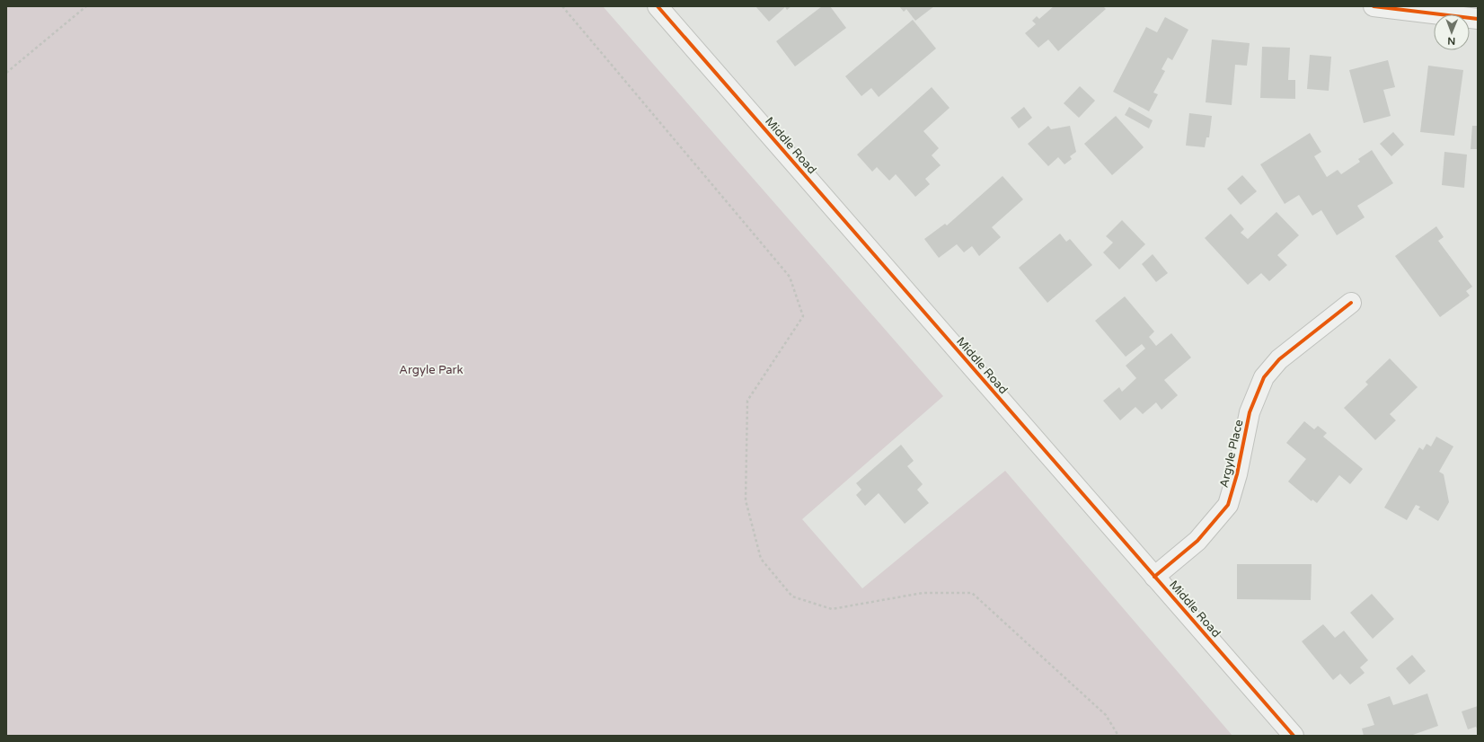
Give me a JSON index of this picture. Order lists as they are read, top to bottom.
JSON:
{
  "streets": {
    "street": ["Middle Road", "Argyle Place"]
  },
  "crossings": [
    ["Middle Road", "Argyle Place"]
  ],
  "parks": ["Argyle Park"],
  "north": "bottom"
}
